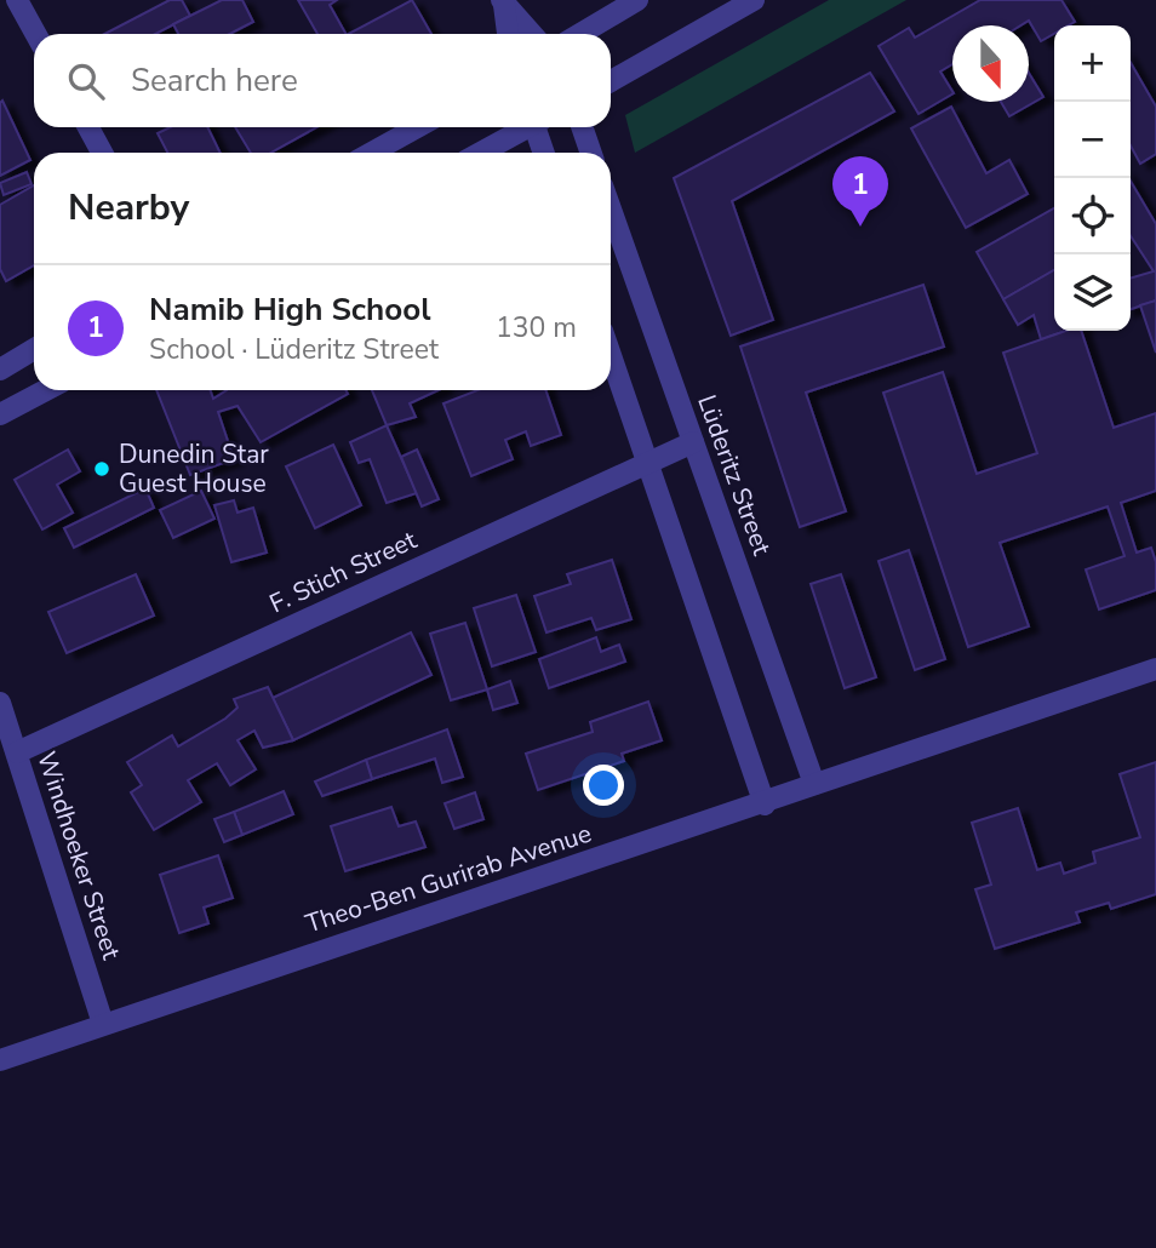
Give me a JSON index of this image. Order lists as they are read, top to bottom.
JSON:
{
  "streets": {
    "street": [
      "Lüderitz Street",
      "F. Stich Street",
      "Windhoeker Street",
      "Theo-Ben Gurirab Avenue"
    ]
  },
  "crossings": [
    ["Lüderitz Street", "F. Stich Street"],
    ["Lüderitz Street", "Theo-Ben Gurirab Avenue"],
    ["F. Stich Street", "Windhoeker Street"],
    ["Windhoeker Street", "Theo-Ben Gurirab Avenue"]
  ],
  "places": ["Dunedin Star Guest House"],
  "north": "bottom",
  "page": {
    "map_buttons": ["+", "−"],
    "search": "Search here",
    "heading": "Nearby",
    "pins": "1",
    "list": [
      {
        "mark": "1",
        "name": "Namib High School",
        "note": "School · Lüderitz Street",
        "value": "130 m"
      }
    ]
  }
}
